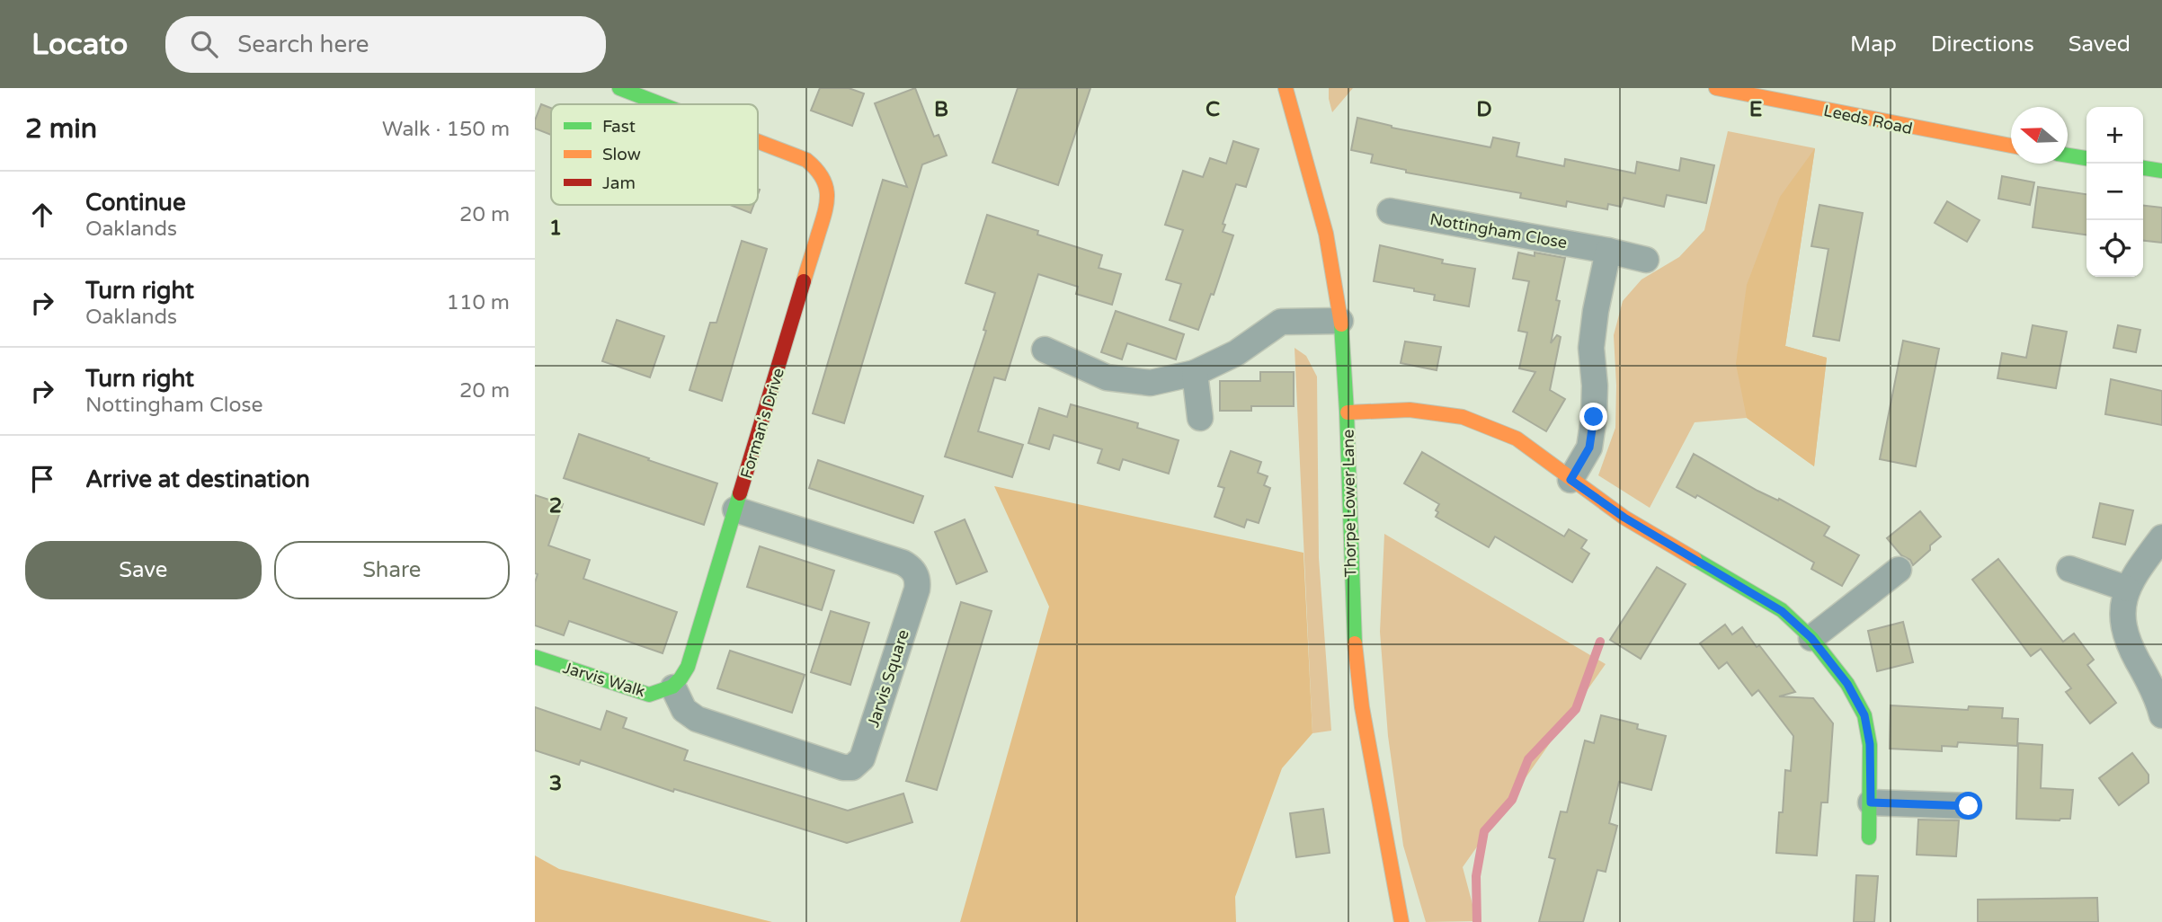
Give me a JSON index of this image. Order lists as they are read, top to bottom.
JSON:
{
  "streets": {
    "street": [
      "Leeds Road",
      "Nottingham Close",
      "Forman's Drive",
      "Thorpe Lower Lane",
      "Jarvis Square",
      "Jarvis Walk"
    ]
  },
  "crossings": [
    ["Forman's Drive", "Jarvis Square"],
    ["Forman's Drive", "Jarvis Walk"],
    ["Jarvis Square", "Jarvis Walk"]
  ],
  "legend": ["Fast", "Slow", "Jam"],
  "north": "left",
  "page": {
    "header": "Locato",
    "search": "Search here",
    "nav": ["Map", "Directions", "Saved"],
    "heading": ["2 min", "Walk · 150 m"],
    "map_buttons": ["+", "−"],
    "list": [
      ["Continue", "Oaklands", "20 m"],
      ["Turn right", "Oaklands", "110 m"],
      ["Turn right", "Nottingham Close", "20 m"],
      "Arrive at destination"
    ],
    "buttons": ["Save", "Share"]
  },
  "grid": {
    "columns": [
      "B",
      "C",
      "D",
      "E"
    ],
    "rows": ["1", "2", "3"]
  }
}
